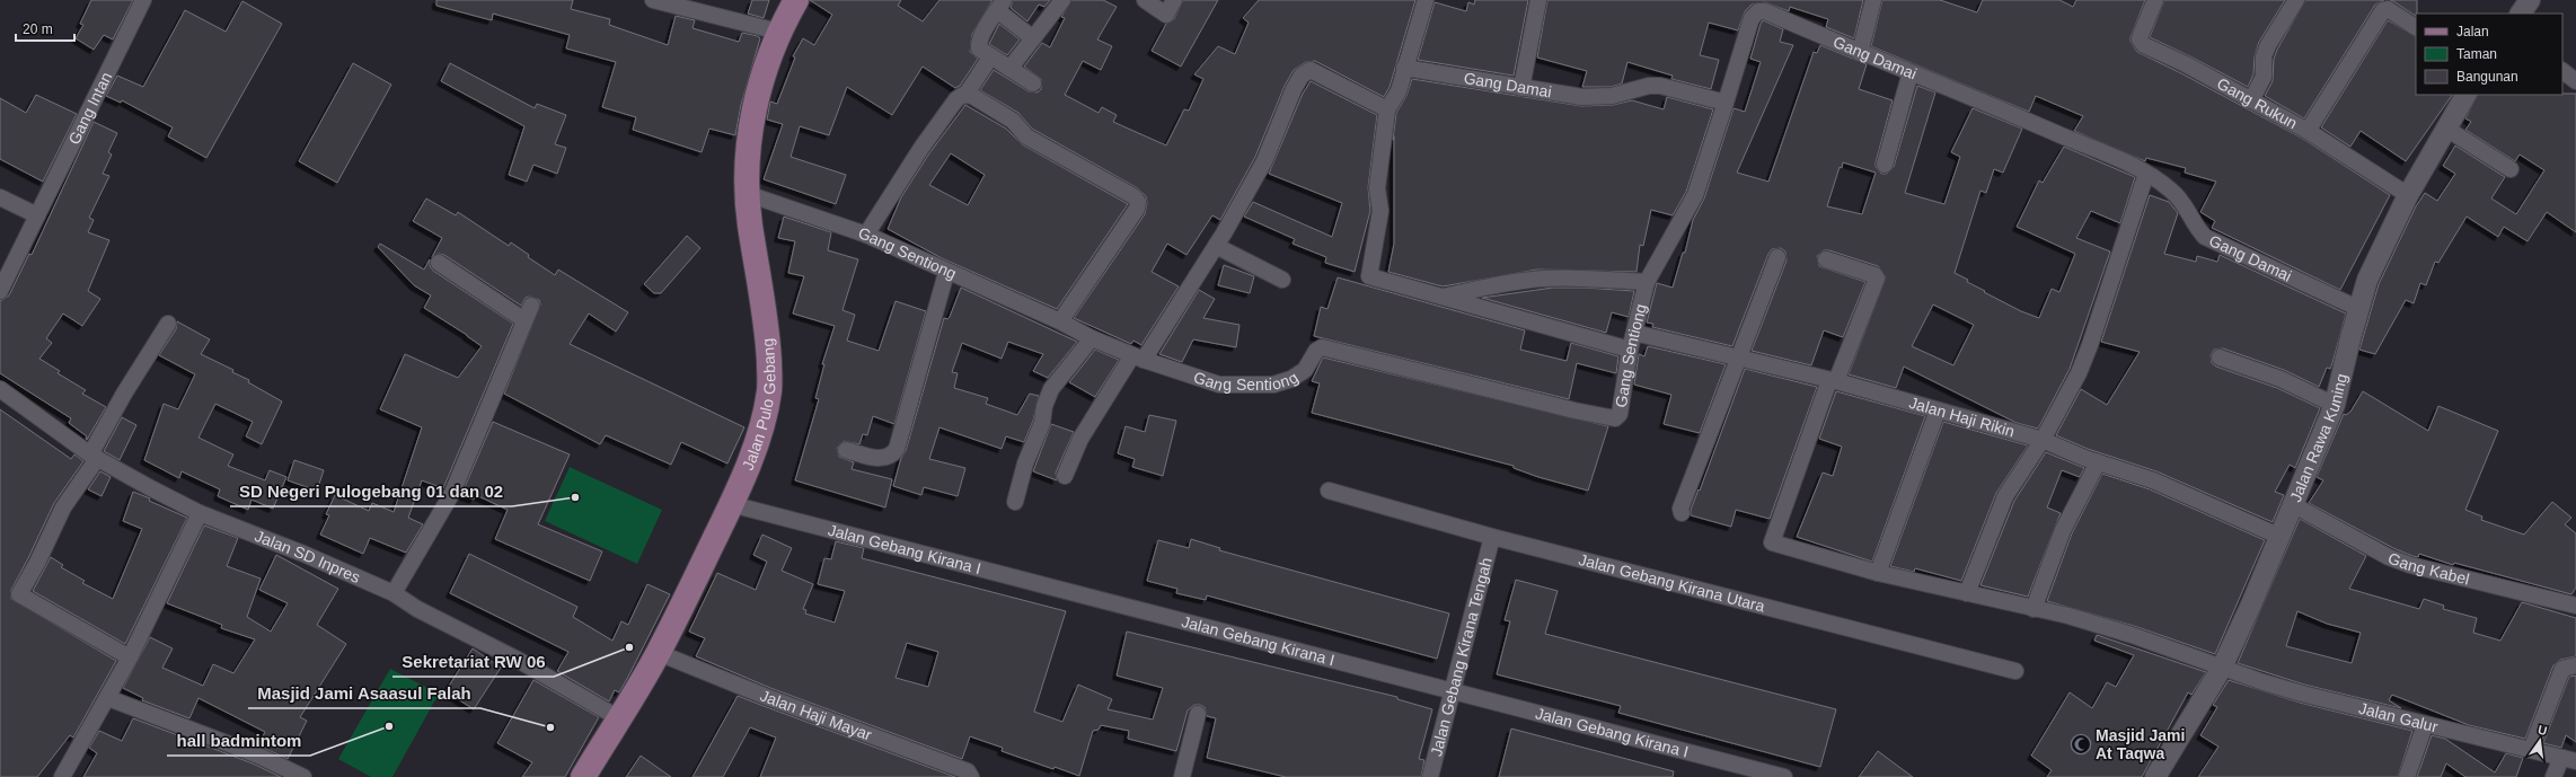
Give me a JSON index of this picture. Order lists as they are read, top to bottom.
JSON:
{
  "streets": {
    "main road": ["Jalan Pulo Gebang"],
    "street": [
      "Gang Damai",
      "Gang Rukun",
      "Gang Intan",
      "Gang Sentiong",
      "Jalan Haji Rikin",
      "Jalan Rawa Kuning",
      "Jalan Gebang Kirana I",
      "Jalan SD Inpres",
      "Gang Kabel",
      "Jalan Gebang Kirana Utara",
      "Jalan Gebang Kirana Tengah",
      "Jalan Haji Mayar",
      "Jalan Galur"
    ]
  },
  "crossings": [
    ["Gang Damai", "Gang Sentiong"],
    ["Gang Damai", "Jalan Rawa Kuning"],
    ["Gang Rukun", "Jalan Rawa Kuning"],
    ["Gang Sentiong", "Jalan Pulo Gebang"],
    ["Gang Sentiong", "Jalan Haji Rikin"],
    ["Jalan Pulo Gebang", "Jalan Gebang Kirana I"],
    ["Jalan Pulo Gebang", "Jalan SD Inpres"],
    ["Jalan Pulo Gebang", "Jalan Haji Mayar"],
    ["Jalan Haji Rikin", "Jalan Rawa Kuning"],
    ["Jalan Haji Rikin", "Jalan Galur"],
    ["Jalan Rawa Kuning", "Gang Kabel"],
    ["Jalan Rawa Kuning", "Jalan Galur"],
    ["Jalan Gebang Kirana I", "Jalan Gebang Kirana Tengah"],
    ["Jalan Gebang Kirana Utara", "Jalan Gebang Kirana Tengah"]
  ],
  "places": {
    "other": [
      "SD Negeri Pulogebang 01 dan 02",
      "Sekretariat RW 06",
      "hall badmintom",
      "Masjid Jami Asaasul Falah"
    ],
    "mosque": ["Masjid Jami At Taqwa"]
  },
  "legend": ["Jalan", "Taman", "Bangunan"],
  "scale_bar": "20 m",
  "north": "top"
}
